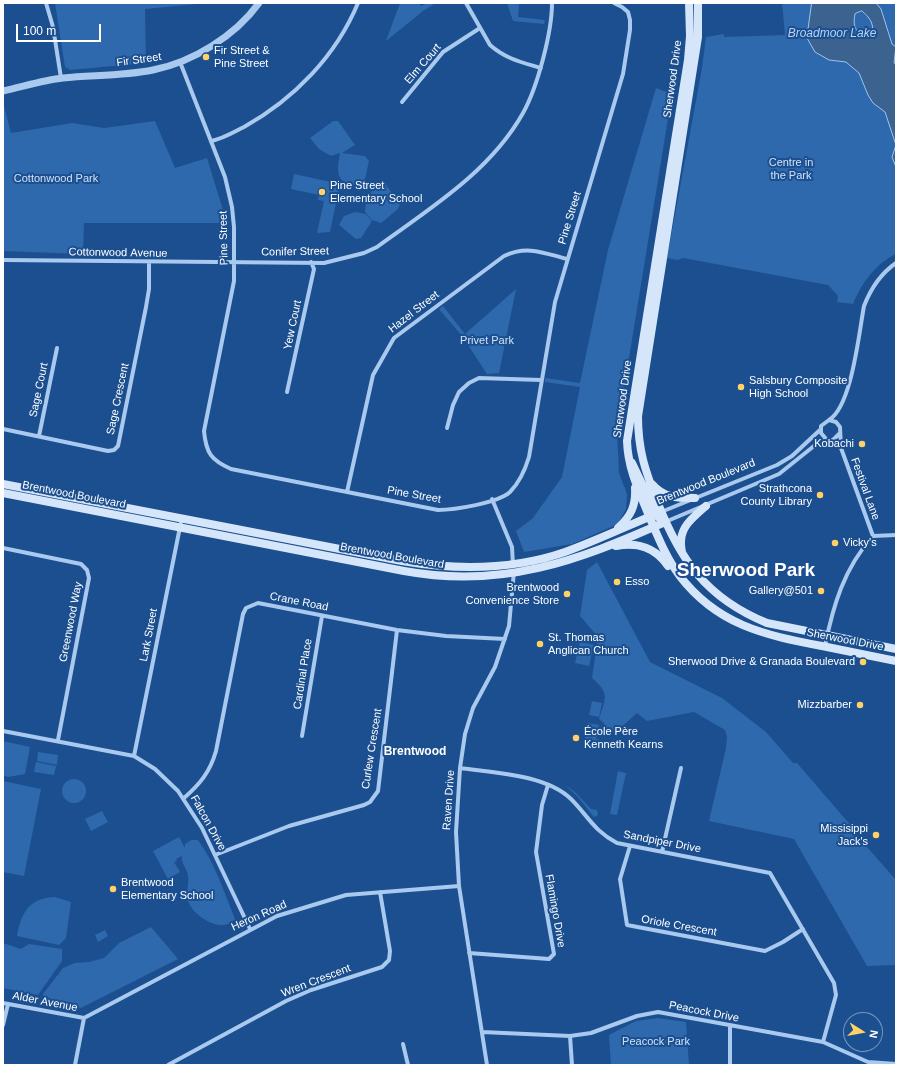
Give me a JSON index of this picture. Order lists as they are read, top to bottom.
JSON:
{
  "streets": {
    "main road": ["Sherwood Drive", "Brentwood Boulevard"],
    "street": [
      "Fir Street",
      "Elm Court",
      "Pine Street",
      "Conifer Street",
      "Cottonwood Avenue",
      "Hazel Street",
      "Yew Court",
      "Sage Court",
      "Sage Crescent",
      "Festival Lane",
      "Crane Road",
      "Greenwood Way",
      "Lark Street",
      "Cardinal Place",
      "Curlew Crescent",
      "Raven Drive",
      "Falcon Drive",
      "Sandpiper Drive",
      "Flamingo Drive",
      "Heron Road",
      "Oriole Crescent",
      "Wren Crescent",
      "Alder Avenue",
      "Peacock Drive"
    ]
  },
  "crossings": [
    ["Fir Street", "Pine Street"],
    ["Sherwood Drive", "Brentwood Boulevard"],
    ["Pine Street", "Conifer Street"],
    ["Pine Street", "Cottonwood Avenue"],
    ["Pine Street", "Hazel Street"],
    ["Pine Street", "Raven Drive"],
    ["Conifer Street", "Cottonwood Avenue"],
    ["Conifer Street", "Yew Court"],
    ["Cottonwood Avenue", "Sage Crescent"],
    ["Sage Court", "Sage Crescent"],
    ["Brentwood Boulevard", "Festival Lane"],
    ["Brentwood Boulevard", "Lark Street"],
    ["Brentwood Boulevard", "Raven Drive"],
    ["Crane Road", "Cardinal Place"],
    ["Crane Road", "Curlew Crescent"],
    ["Crane Road", "Raven Drive"],
    ["Crane Road", "Falcon Drive"],
    ["Greenwood Way", "Falcon Drive"],
    ["Lark Street", "Falcon Drive"],
    ["Curlew Crescent", "Falcon Drive"],
    ["Raven Drive", "Sandpiper Drive"],
    ["Raven Drive", "Flamingo Drive"],
    ["Raven Drive", "Heron Road"],
    ["Raven Drive", "Peacock Drive"],
    ["Falcon Drive", "Heron Road"],
    ["Sandpiper Drive", "Flamingo Drive"],
    ["Sandpiper Drive", "Oriole Crescent"],
    ["Sandpiper Drive", "Peacock Drive"],
    ["Heron Road", "Wren Crescent"],
    ["Heron Road", "Alder Avenue"]
  ],
  "districts": ["Sherwood Park", "Brentwood"],
  "water": ["Broadmoor Lake"],
  "parks": [
    "Centre in the Park",
    "Cottonwood Park",
    "Privet Park",
    "Peacock Park"
  ],
  "places": [
    "Fir Street & Pine Street",
    "Pine Street Elementary School",
    "Salsbury Composite High School",
    "Kobachi",
    "Strathcona County Library",
    "Vicky's",
    "Esso",
    "Gallery@501",
    "Brentwood Convenience Store",
    "St. Thomas Anglican Church",
    "Sherwood Drive & Granada Boulevard",
    "Mizzbarber",
    "École Père Kenneth Kearns",
    "Missisippi Jack's",
    "Brentwood Elementary School"
  ],
  "scale_bar": "100 m",
  "north": "right"
}
